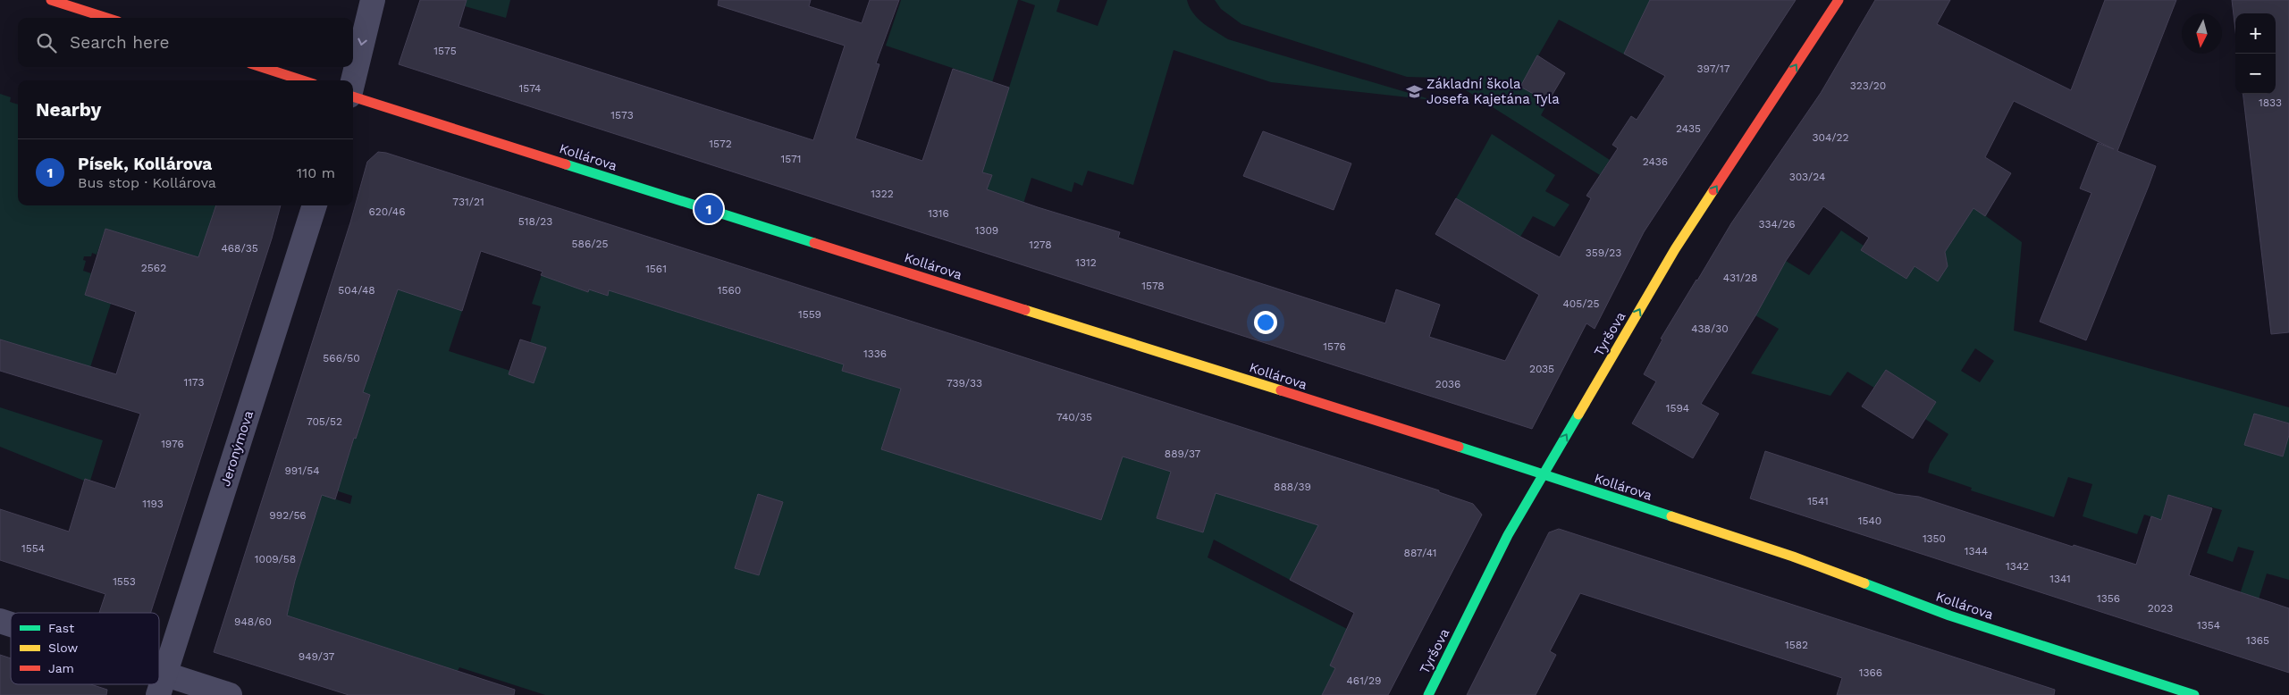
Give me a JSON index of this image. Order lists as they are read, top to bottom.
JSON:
{
  "streets": {
    "main road": ["Kollárova", "Tyršova"],
    "street": ["Jeronýmova"]
  },
  "crossings": [
    ["Kollárova", "Tyršova"]
  ],
  "one_way": ["Tyršova"],
  "places": {
    "school or university": ["Základní škola Josefa Kajetána Tyla"]
  },
  "house_numbers": [
    "1575",
    "397/17",
    "323/20",
    "1574",
    "1833",
    "1573",
    "2435",
    "304/22",
    "1572",
    "1571",
    "2436",
    "303/24",
    "1322",
    "731/21",
    "620/46",
    "1316",
    "518/23",
    "334/26",
    "1309",
    "586/25",
    "1278",
    "468/35",
    "359/23",
    "1312",
    "2562",
    "1561",
    "431/28",
    "1578",
    "504/48",
    "1560",
    "405/25",
    "1559",
    "438/30",
    "1576",
    "1336",
    "566/50",
    "2035",
    "1173",
    "739/33",
    "2036",
    "1594",
    "740/35",
    "705/52",
    "1976",
    "889/37",
    "991/54",
    "888/39",
    "1541",
    "1193",
    "992/56",
    "1540",
    "1350",
    "1554",
    "1344",
    "887/41",
    "1009/58",
    "1342",
    "1341",
    "1553",
    "1356",
    "2023",
    "948/60",
    "1354",
    "1365",
    "1582",
    "949/37",
    "1366",
    "461/29"
  ],
  "legend": ["Fast", "Slow", "Jam"],
  "north": "bottom",
  "page": {
    "map_buttons": ["+", "−"],
    "search": "Search here",
    "heading": "Nearby",
    "list": [
      {
        "mark": "1",
        "name": "Písek, Kollárova",
        "note": "Bus stop · Kollárova",
        "value": "110 m"
      }
    ],
    "pins": "1"
  }
}
